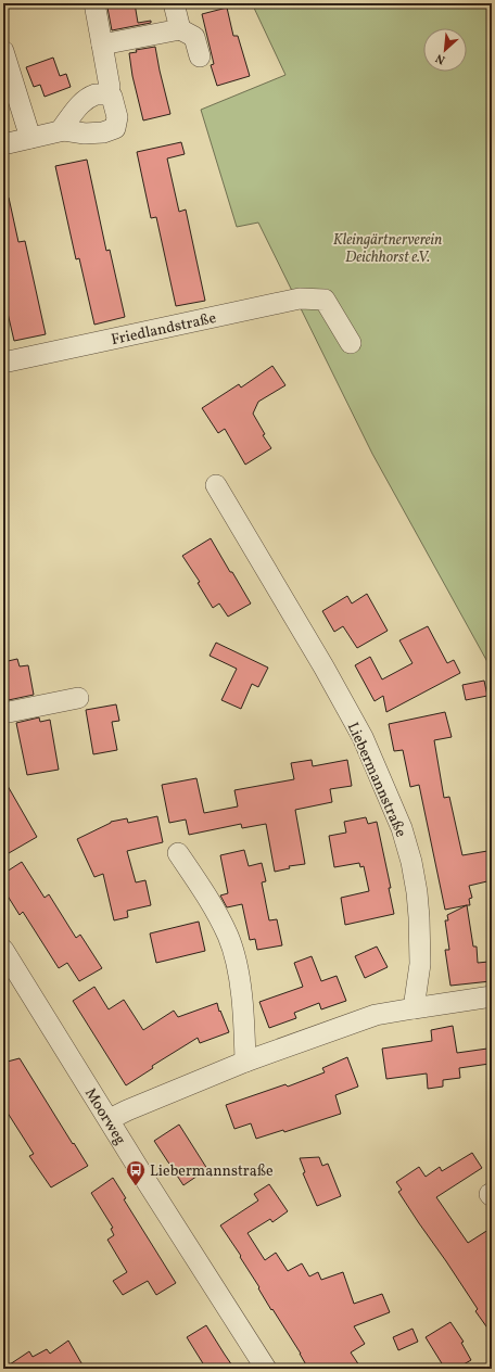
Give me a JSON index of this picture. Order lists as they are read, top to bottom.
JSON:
{
  "streets": {
    "street": ["Friedlandstraße", "Liebermannstraße", "Moorweg"]
  },
  "parks": ["Kleingärtnerverein Deichhorst e.V."],
  "places": {
    "bus stop": ["Liebermannstraße"]
  },
  "north": "bottom left"
}
